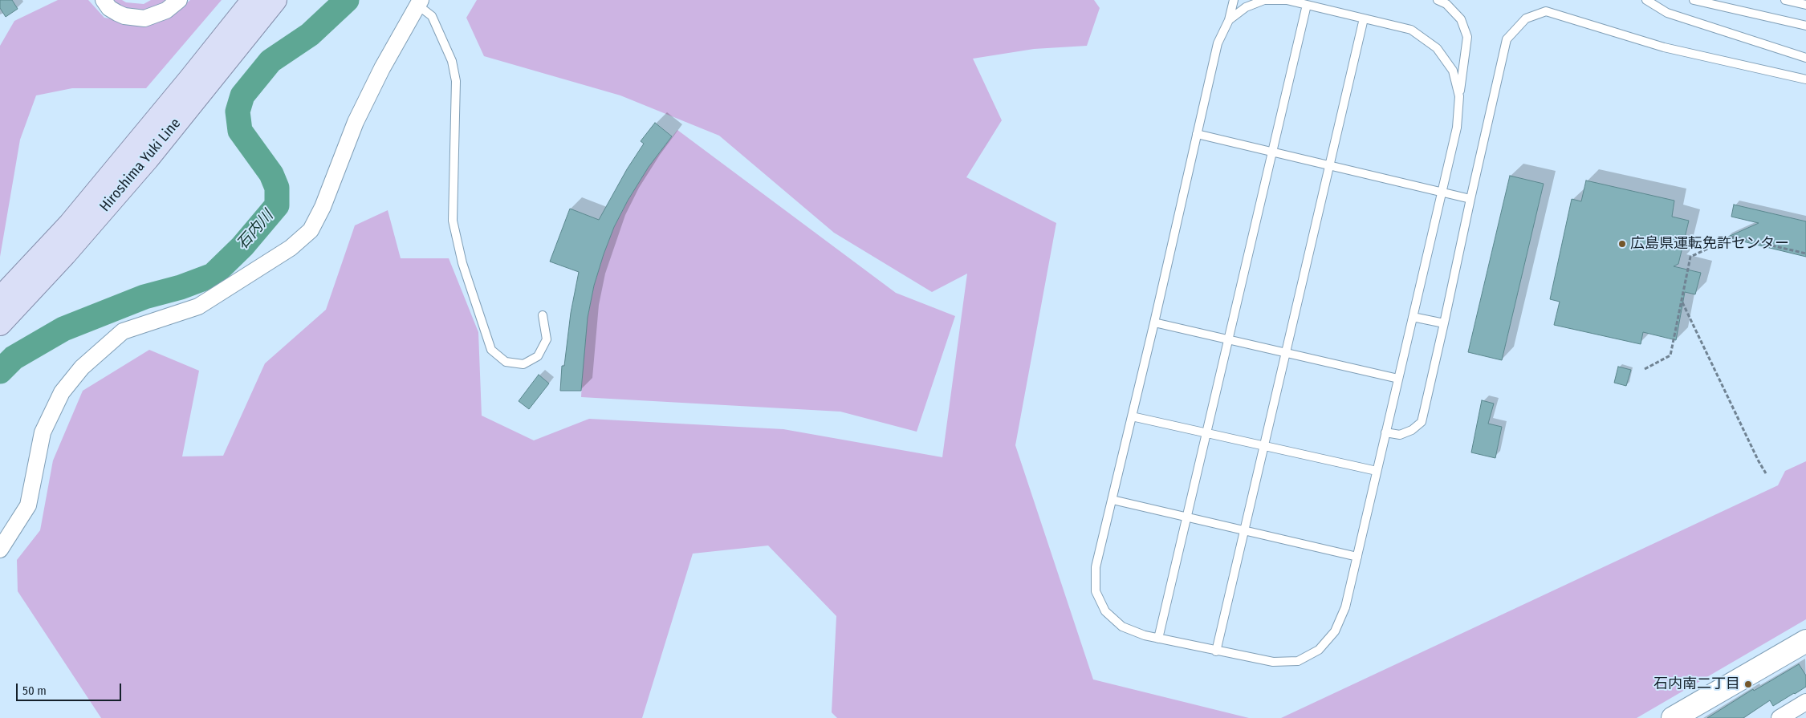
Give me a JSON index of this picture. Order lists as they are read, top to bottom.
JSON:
{
  "streets": {
    "main road": ["Hiroshima Yuki Line"]
  },
  "water": ["石内川"],
  "places": ["広島県運転免許センター", "石内南二丁目"],
  "scale_bar": "50 m"
}
